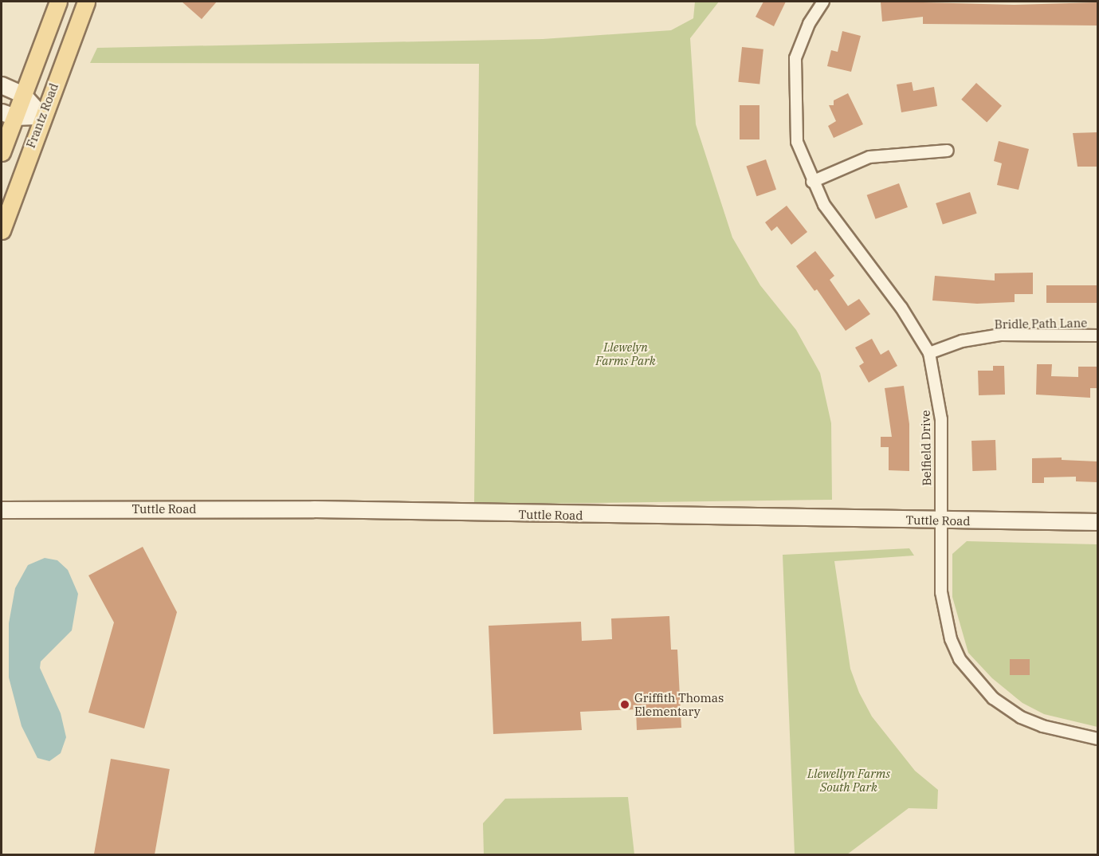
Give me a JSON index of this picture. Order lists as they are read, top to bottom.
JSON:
{
  "streets": {
    "main road": ["Frantz Road", "Tuttle Road"],
    "street": ["Bridle Path Lane", "Belfield Drive"]
  },
  "crossings": [
    ["Bridle Path Lane", "Belfield Drive"],
    ["Belfield Drive", "Tuttle Road"]
  ],
  "parks": ["Llewelyn Farms Park", "Llewellyn Farms South Park"],
  "places": ["Griffith Thomas Elementary"]
}
